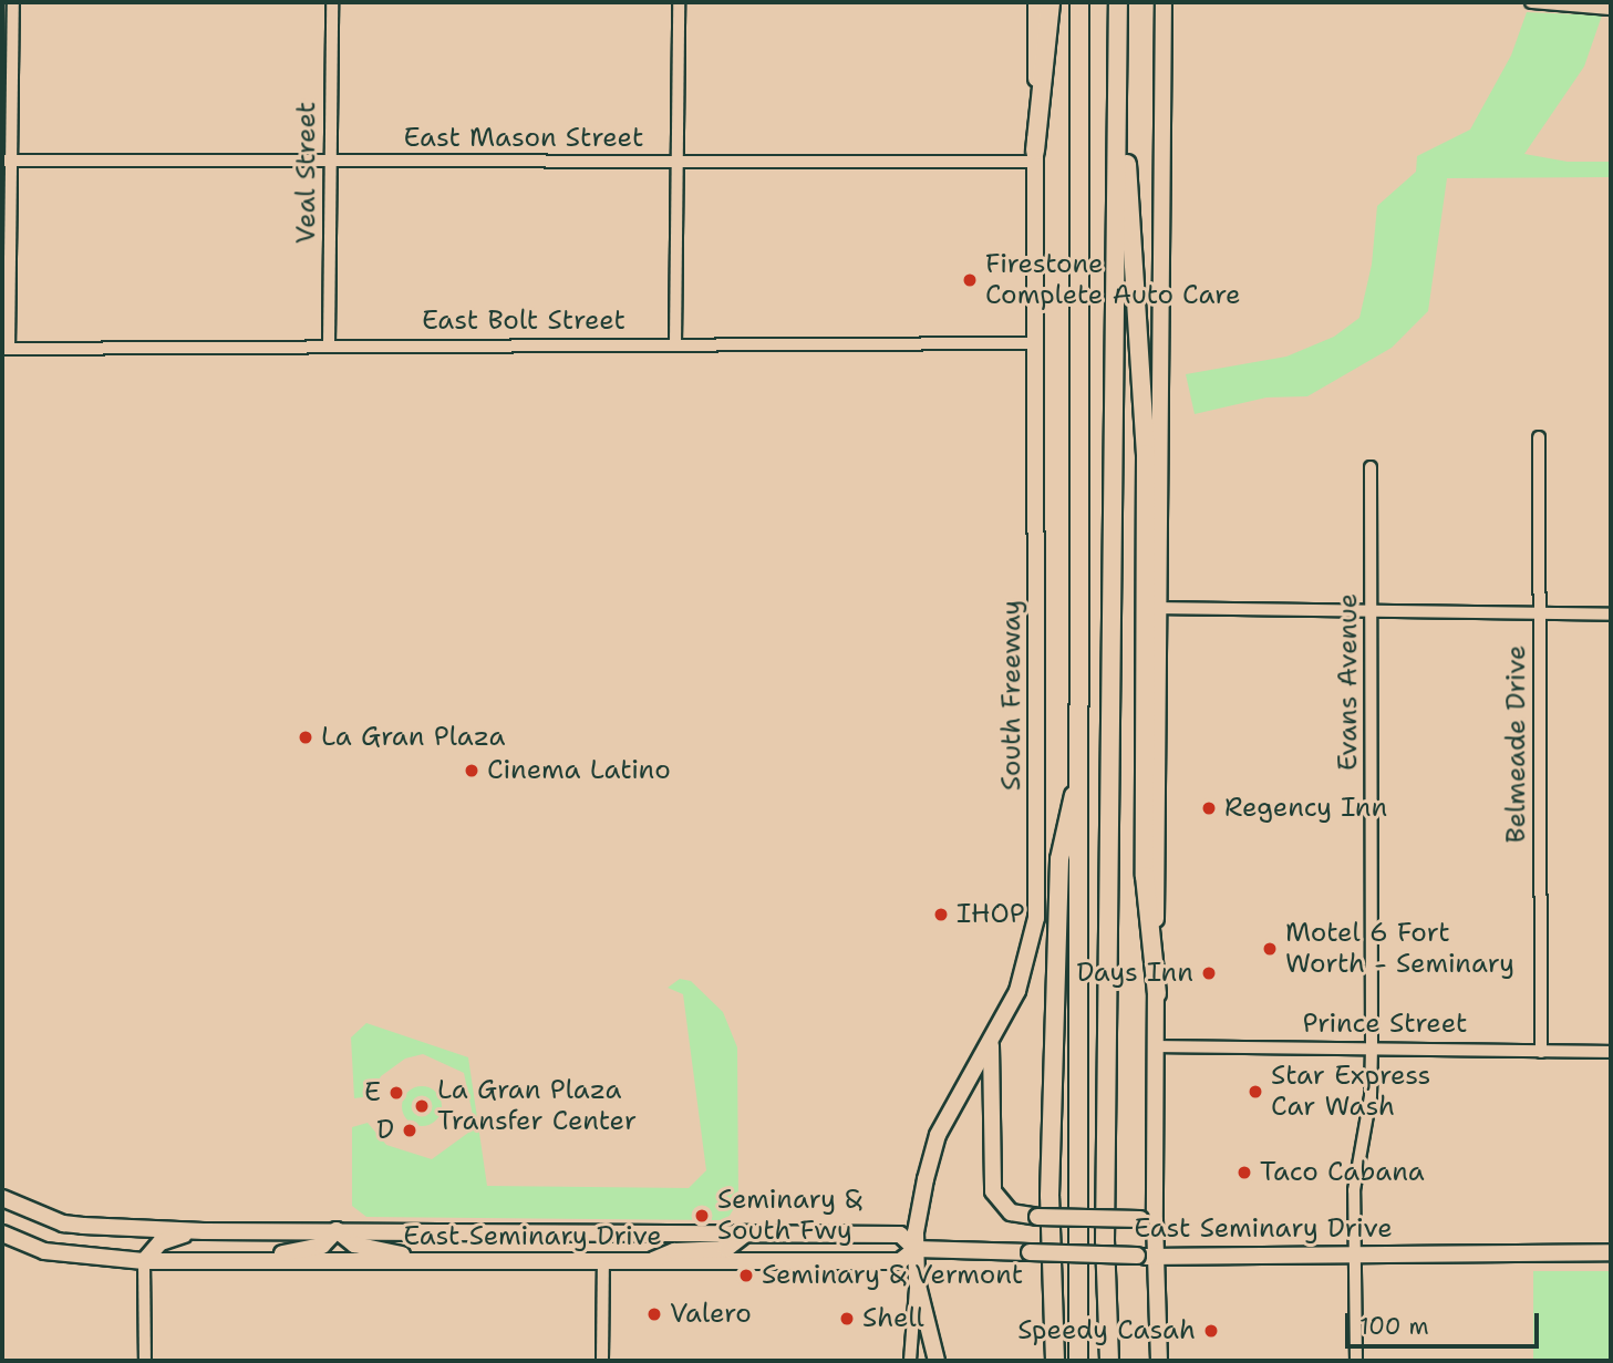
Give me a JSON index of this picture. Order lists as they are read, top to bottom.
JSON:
{
  "streets": {
    "main road": ["South Freeway", "East Seminary Drive"],
    "street": [
      "East Mason Street",
      "Veal Street",
      "East Bolt Street",
      "Evans Avenue",
      "Belmeade Drive",
      "Prince Street"
    ]
  },
  "crossings": [
    ["East Mason Street", "Veal Street"],
    ["East Mason Street", "South Freeway"],
    ["Veal Street", "East Bolt Street"],
    ["East Bolt Street", "South Freeway"],
    ["Evans Avenue", "Prince Street"],
    ["Evans Avenue", "East Seminary Drive"],
    ["South Freeway", "East Seminary Drive"],
    ["Belmeade Drive", "Prince Street"]
  ],
  "places": [
    "Firestone Complete Auto Care",
    "La Gran Plaza",
    "Cinema Latino",
    "Regency Inn",
    "IHOP",
    "Motel 6 Fort Worth - Seminary",
    "Days Inn",
    "Star Express Car Wash",
    "E",
    "La Gran Plaza Transfer Center",
    "D",
    "Taco Cabana",
    "Seminary & South Fwy",
    "Seminary & Vermont",
    "Valero",
    "Shell",
    "Speedy Casah"
  ],
  "scale_bar": "100 m"
}
